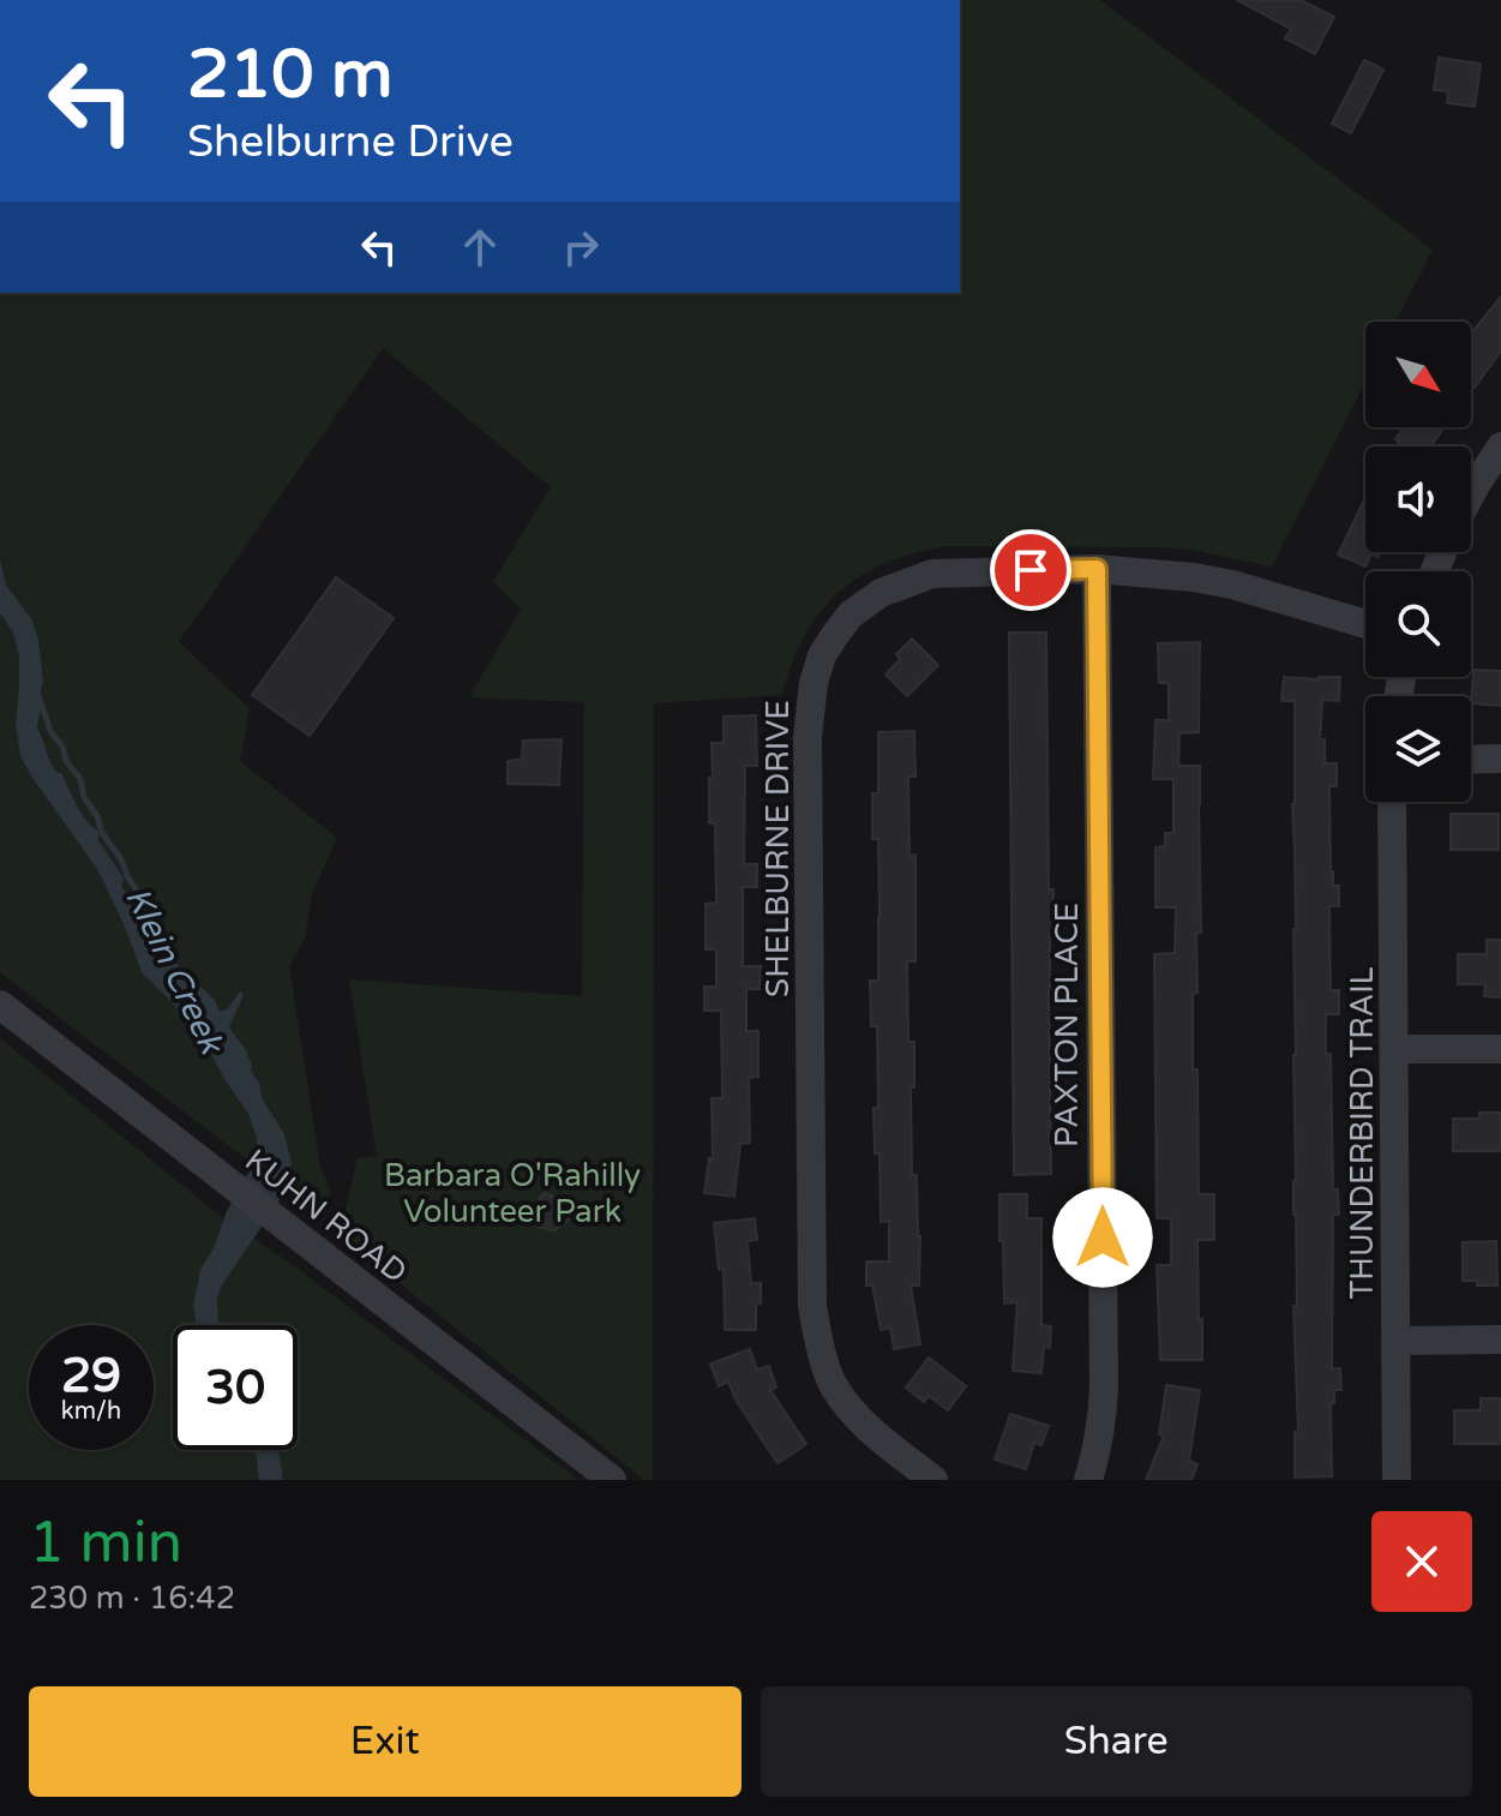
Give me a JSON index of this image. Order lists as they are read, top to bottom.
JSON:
{
  "streets": {
    "street": [
      "SHELBURNE DRIVE",
      "PAXTON PLACE",
      "THUNDERBIRD TRAIL",
      "KUHN ROAD"
    ]
  },
  "crossings": [
    ["SHELBURNE DRIVE", "PAXTON PLACE"]
  ],
  "water": ["Klein Creek"],
  "parks": ["Barbara O'Rahilly Volunteer Park"],
  "north": "bottom right",
  "page": {
    "turn": ["210 m", "Shelburne Drive"],
    "speed": "29 km/h",
    "limit": "30",
    "heading": ["1 min", "230 m · 16:42"],
    "buttons": ["Exit", "Share"]
  }
}
